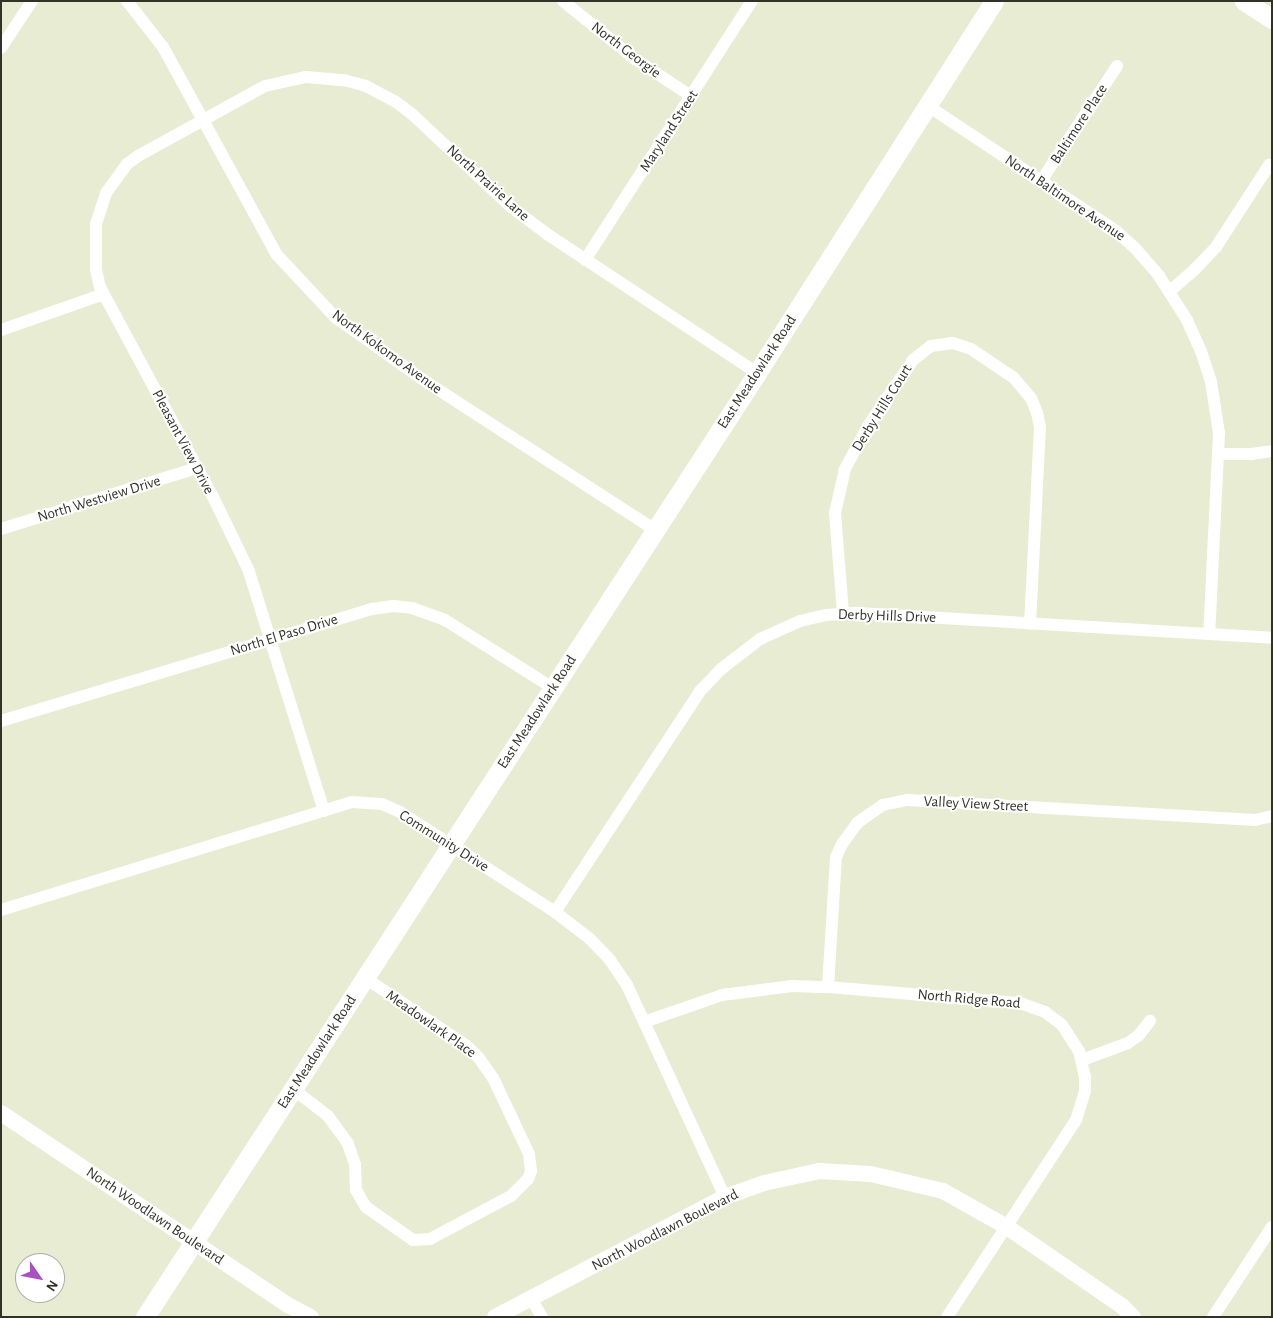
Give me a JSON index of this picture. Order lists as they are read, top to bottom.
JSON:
{
  "streets": {
    "main road": ["East Meadowlark Road"],
    "street": [
      "North Georgie",
      "Baltimore Place",
      "Maryland Street",
      "North Prairie Lane",
      "North Baltimore Avenue",
      "North Kokomo Avenue",
      "Derby Hills Court",
      "Pleasant View Drive",
      "North Westview Drive",
      "Derby Hills Drive",
      "North El Paso Drive",
      "Valley View Street",
      "Community Drive",
      "North Ridge Road",
      "Meadowlark Place",
      "North Woodlawn Boulevard"
    ]
  },
  "crossings": [
    ["North Georgie", "Maryland Street"],
    ["Baltimore Place", "North Baltimore Avenue"],
    ["Maryland Street", "North Prairie Lane"],
    ["North Prairie Lane", "North Kokomo Avenue"],
    ["North Prairie Lane", "East Meadowlark Road"],
    ["North Prairie Lane", "Pleasant View Drive"],
    ["North Baltimore Avenue", "East Meadowlark Road"],
    ["North Baltimore Avenue", "Derby Hills Drive"],
    ["North Kokomo Avenue", "East Meadowlark Road"],
    ["North Kokomo Avenue", "Pleasant View Drive"],
    ["East Meadowlark Road", "North El Paso Drive"],
    ["East Meadowlark Road", "Community Drive"],
    ["East Meadowlark Road", "Meadowlark Place"],
    ["East Meadowlark Road", "North Woodlawn Boulevard"],
    ["Derby Hills Court", "Derby Hills Drive"],
    ["Pleasant View Drive", "North Westview Drive"],
    ["Pleasant View Drive", "North El Paso Drive"],
    ["Pleasant View Drive", "Community Drive"],
    ["Derby Hills Drive", "Community Drive"],
    ["Valley View Street", "North Ridge Road"],
    ["Community Drive", "North Ridge Road"],
    ["Community Drive", "North Woodlawn Boulevard"],
    ["North Ridge Road", "North Woodlawn Boulevard"]
  ],
  "north": "bottom right"
}
